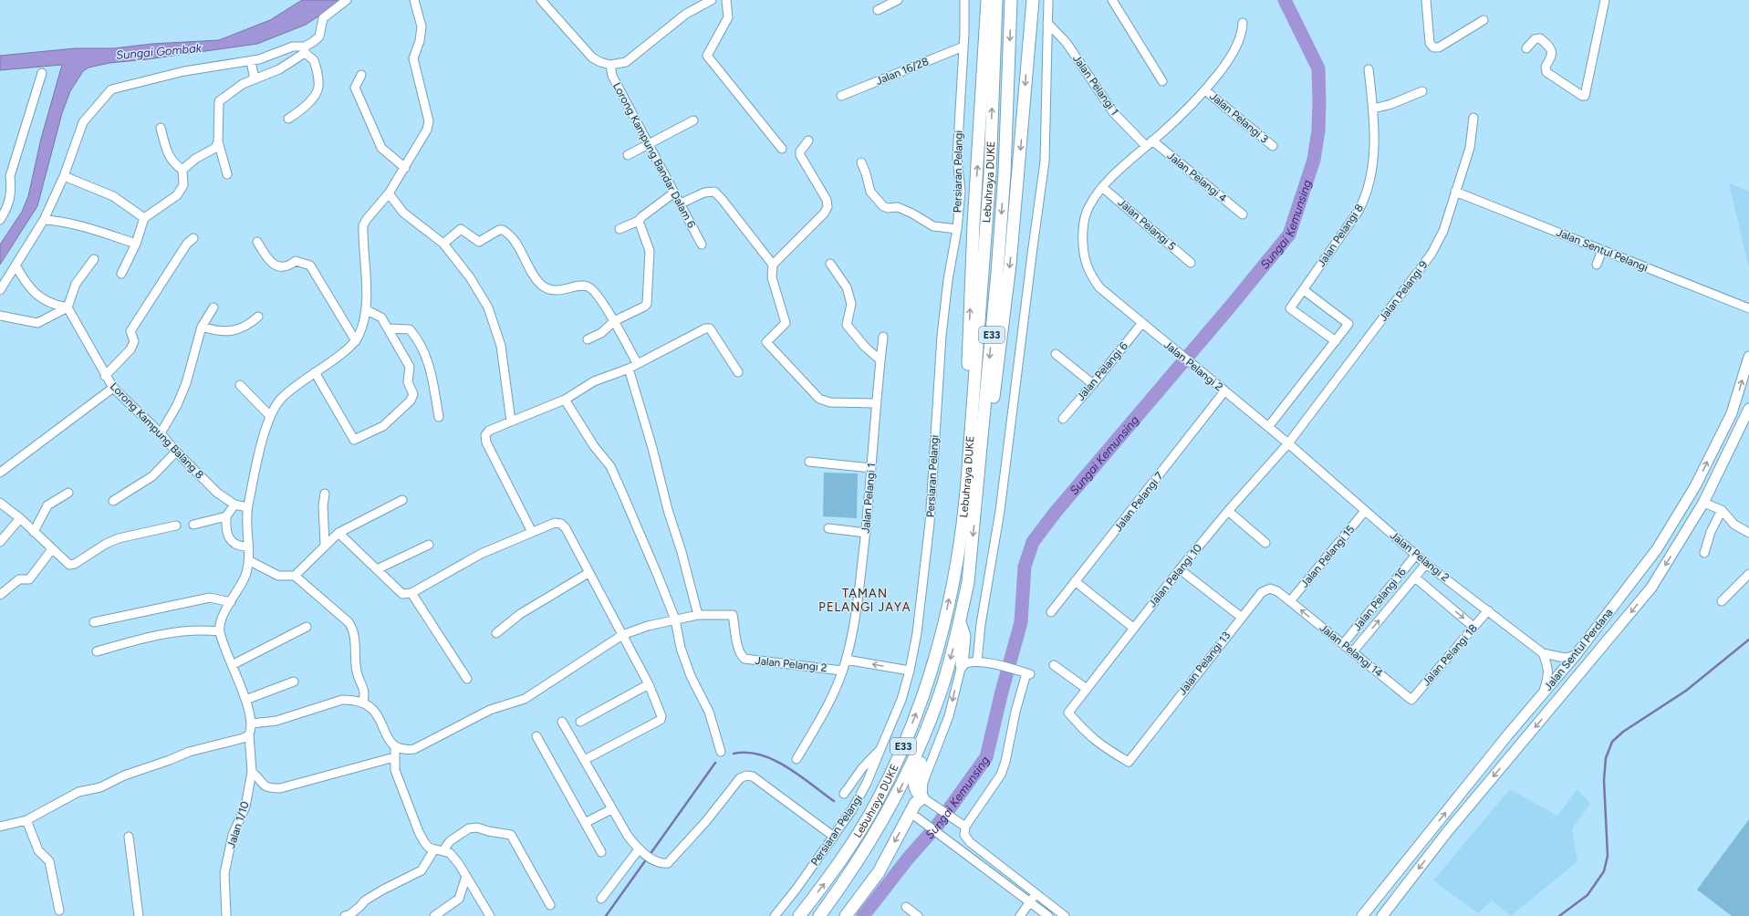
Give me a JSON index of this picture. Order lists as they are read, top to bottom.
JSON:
{
  "streets": {
    "highway": ["Lebuhraya DUKE", "E33"],
    "main road": ["Jalan Sentul Perdana"],
    "street": [
      "Jalan 16/28",
      "Jalan Pelangi 1",
      "Jalan Pelangi 3",
      "Lorong Kampung Bandar Dalam 6",
      "Persiaran Pelangi",
      "Jalan Pelangi 4",
      "Jalan Pelangi 5",
      "Jalan Pelangi 8",
      "Jalan Sentul Pelangi",
      "Jalan Pelangi 9",
      "Jalan Pelangi 2",
      "Jalan Pelangi 6",
      "Lorong Kampung Balang 8",
      "Jalan Pelangi 7",
      "Jalan Pelangi 15",
      "Jalan Pelangi 10",
      "Jalan Pelangi 16",
      "Jalan Pelangi 14",
      "Jalan Pelangi 18",
      "Jalan Pelangi 13",
      "Jalan 1/10"
    ]
  },
  "crossings": [
    ["Jalan 16/28", "Persiaran Pelangi"],
    ["Jalan Pelangi 1", "Jalan Pelangi 2"],
    ["Jalan Pelangi 3", "Jalan Pelangi 2"],
    ["Jalan Pelangi 4", "Jalan Pelangi 2"],
    ["Jalan Pelangi 5", "Jalan Pelangi 2"],
    ["Jalan Sentul Pelangi", "Jalan Pelangi 9"],
    ["Jalan Pelangi 9", "Jalan Pelangi 2"],
    ["Jalan Pelangi 9", "Jalan Pelangi 10"],
    ["Jalan Pelangi 2", "Jalan Pelangi 6"],
    ["Jalan Pelangi 2", "Jalan Pelangi 7"],
    ["Jalan Pelangi 2", "Jalan Pelangi 15"],
    ["Jalan Pelangi 2", "Jalan Pelangi 10"],
    ["Jalan Pelangi 2", "Jalan Pelangi 16"],
    ["Jalan Pelangi 2", "Jalan Sentul Perdana"],
    ["Jalan Pelangi 2", "Jalan Pelangi 18"],
    ["Jalan Pelangi 15", "Jalan Pelangi 14"],
    ["Jalan Pelangi 15", "Jalan Pelangi 13"],
    ["Jalan Pelangi 10", "Jalan Pelangi 13"],
    ["Jalan Pelangi 16", "Jalan Pelangi 14"],
    ["Jalan Pelangi 14", "Jalan Pelangi 18"],
    ["Jalan Pelangi 14", "Jalan Pelangi 13"]
  ],
  "one_way": ["Jalan Pelangi 14"],
  "districts": ["TAMAN PELANGI JAYA"],
  "water": ["Sungai Gombak", "Sungai Kemunsing"]
}
